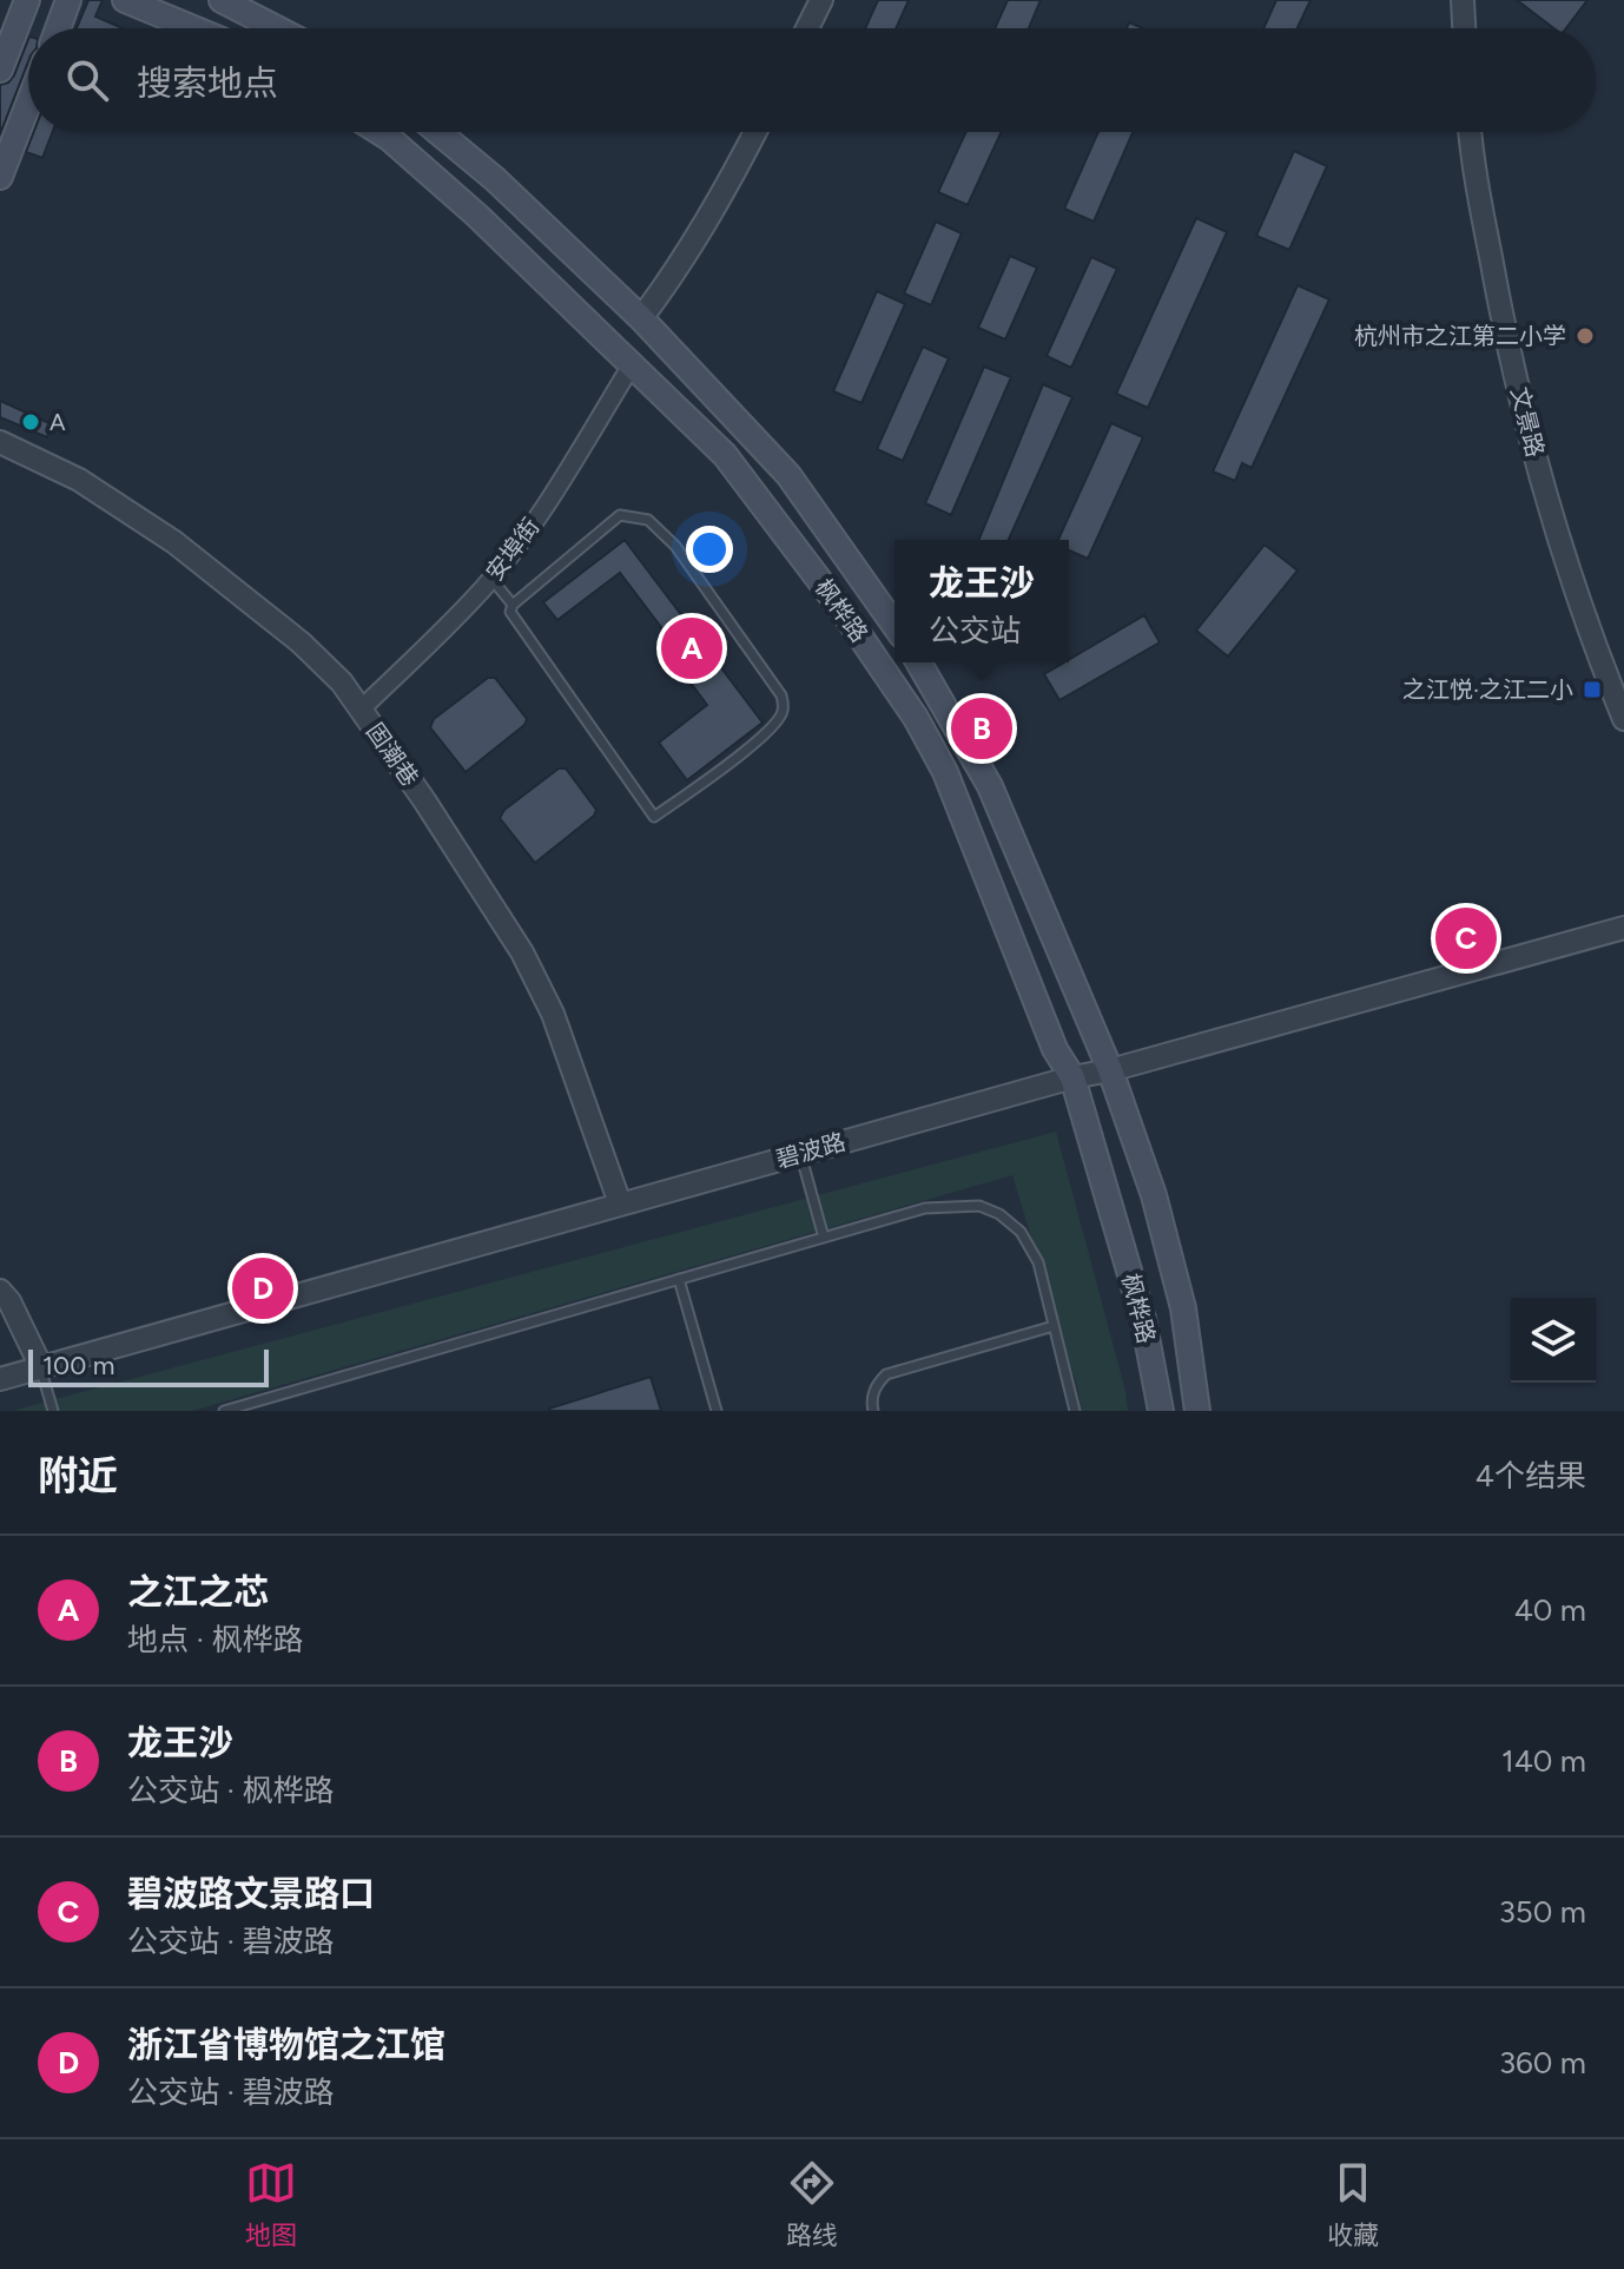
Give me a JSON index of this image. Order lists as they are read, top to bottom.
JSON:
{
  "streets": {
    "main road": ["枫桦路"],
    "street": [
      "文景路",
      "安埠街",
      "固潮巷",
      "碧波路"
    ]
  },
  "crossings": [
    ["安埠街", "枫桦路"],
    ["安埠街", "固潮巷"],
    ["枫桦路", "碧波路"],
    ["固潮巷", "碧波路"]
  ],
  "places": {
    "other": ["杭州市之江第二小学", "A"],
    "transit": ["之江悦·之江二小"]
  },
  "scale_bar": "100 m",
  "page": {
    "search": "搜索地点",
    "popup": ["龙王沙", "公交站"],
    "pins": [
      "A",
      "B",
      "C",
      "D"
    ],
    "scale": "100 m",
    "heading": ["附近", "4个结果"],
    "list": [
      {
        "mark": "A",
        "name": "之江之芯",
        "note": "地点 · 枫桦路",
        "value": "40 m"
      },
      {
        "mark": "B",
        "name": "龙王沙",
        "note": "公交站 · 枫桦路",
        "value": "140 m"
      },
      {
        "mark": "C",
        "name": "碧波路文景路口",
        "note": "公交站 · 碧波路",
        "value": "350 m"
      },
      {
        "mark": "D",
        "name": "浙江省博物馆之江馆",
        "note": "公交站 · 碧波路",
        "value": "360 m"
      }
    ],
    "nav": ["地图", "路线", "收藏"]
  }
}
